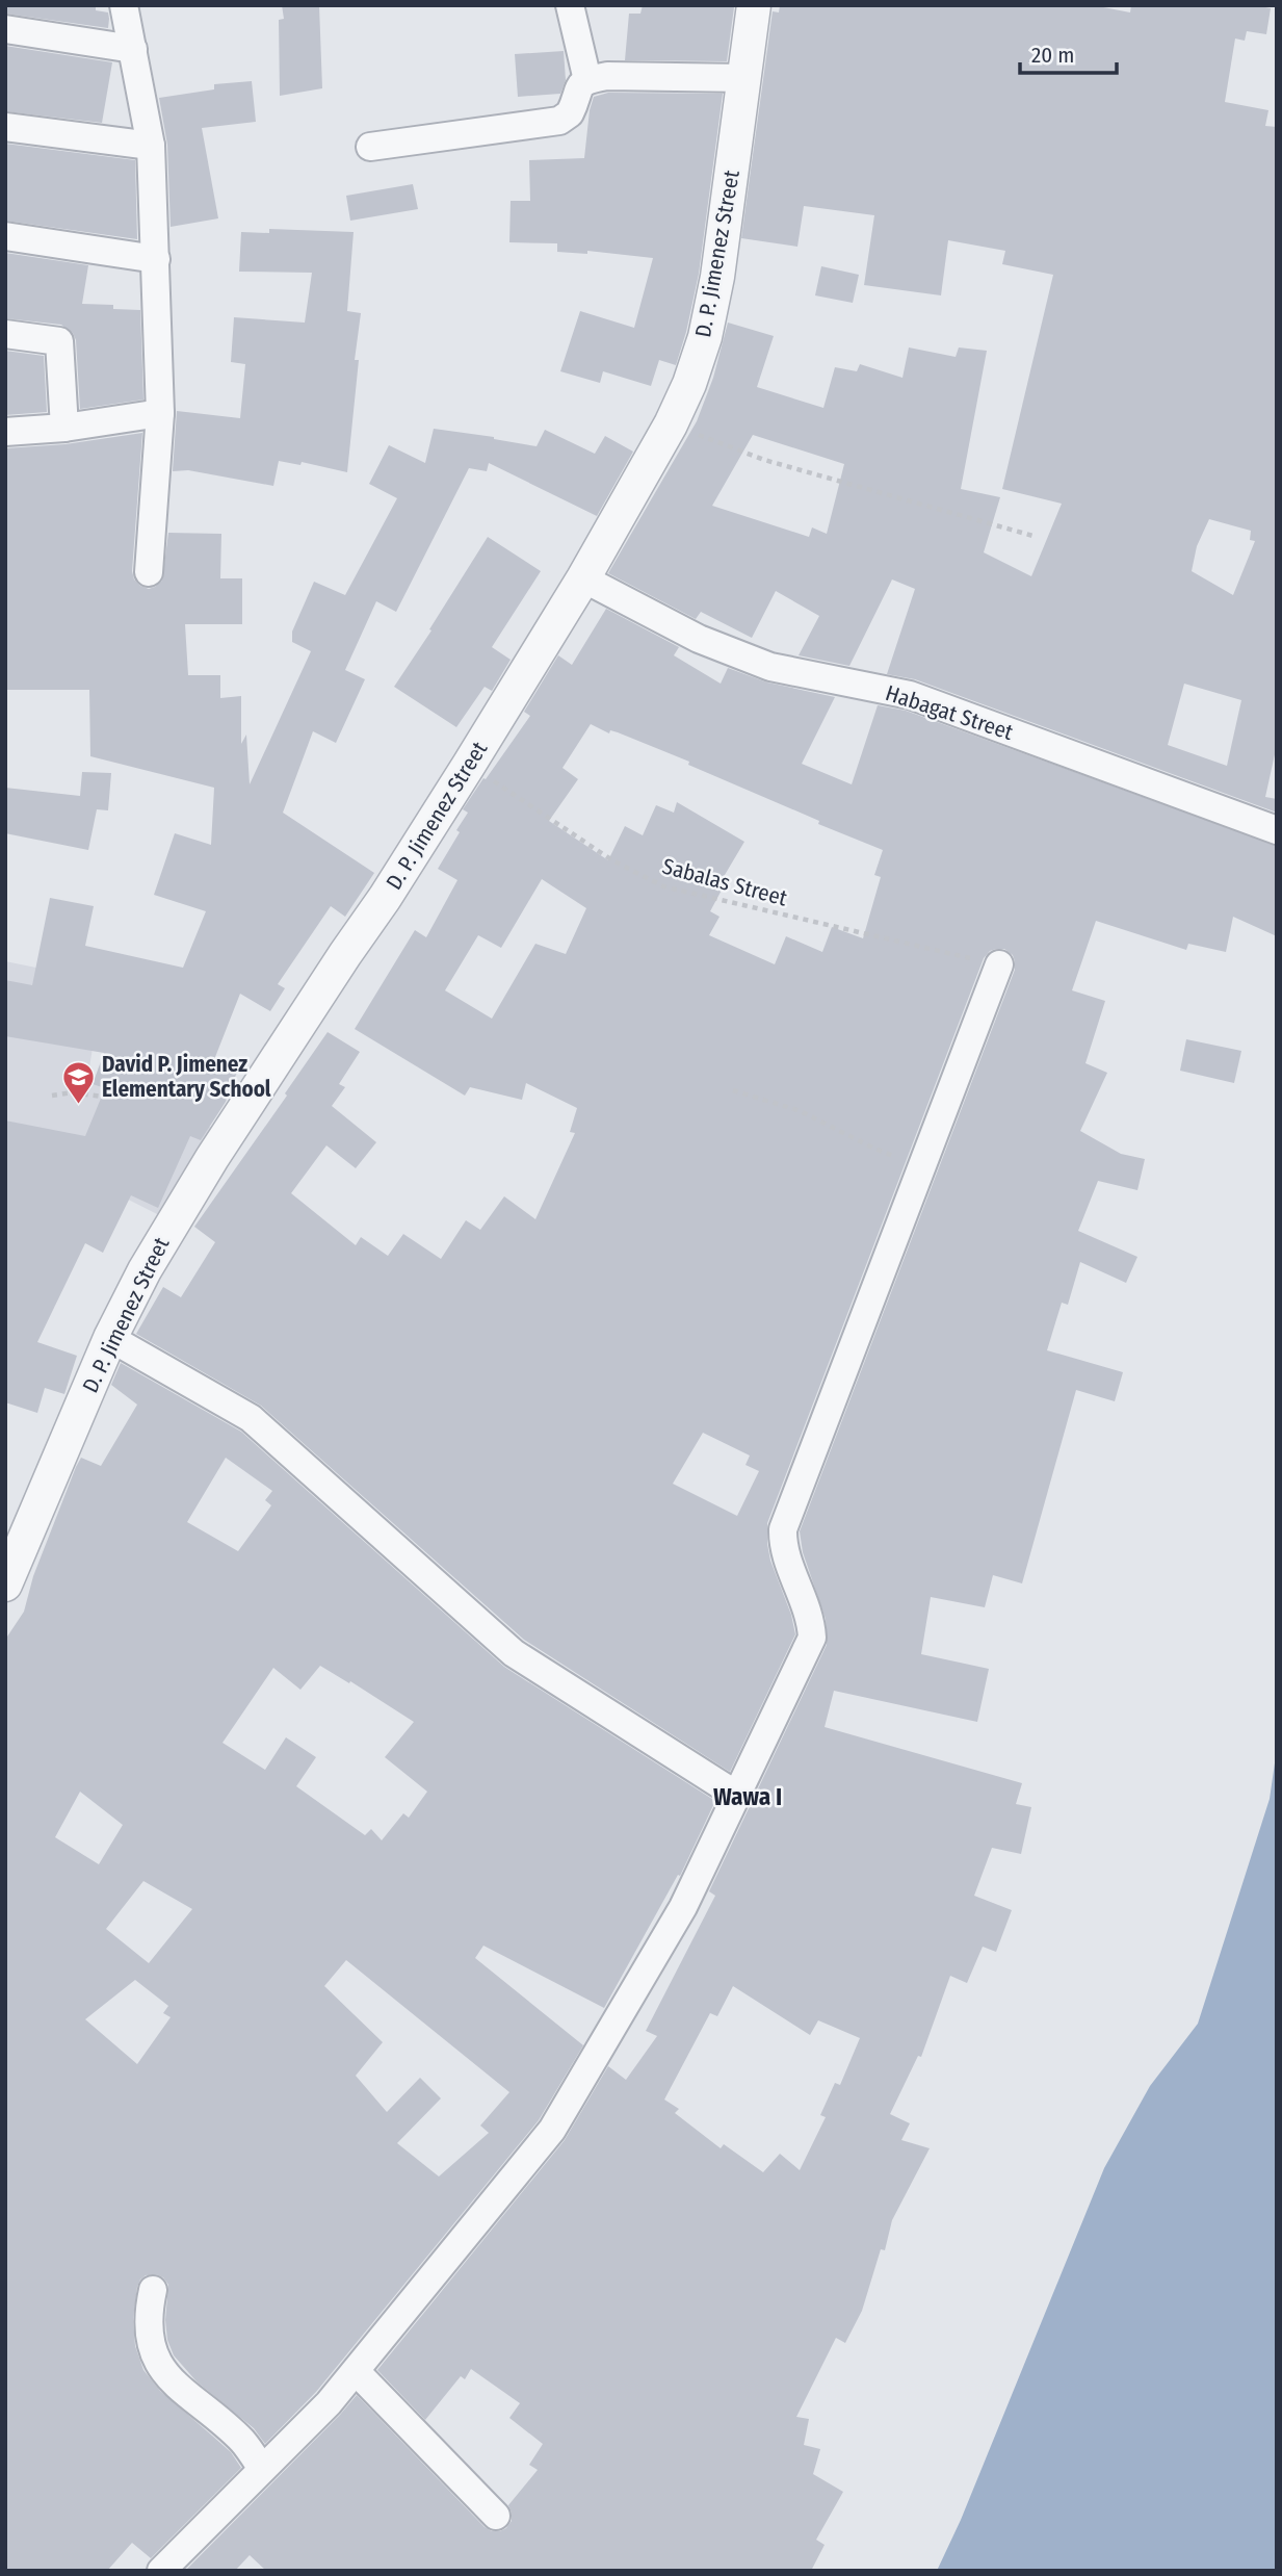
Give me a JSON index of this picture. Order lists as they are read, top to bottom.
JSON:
{
  "streets": {
    "street": ["D. P. Jimenez Street", "Habagat Street"],
    "path": ["Sabalas Street"]
  },
  "crossings": [
    ["D. P. Jimenez Street", "Habagat Street"],
    ["D. P. Jimenez Street", "Sabalas Street"]
  ],
  "districts": ["Wawa I"],
  "places": {
    "school or university": ["David P. Jimenez Elementary School"]
  },
  "scale_bar": "20 m"
}
